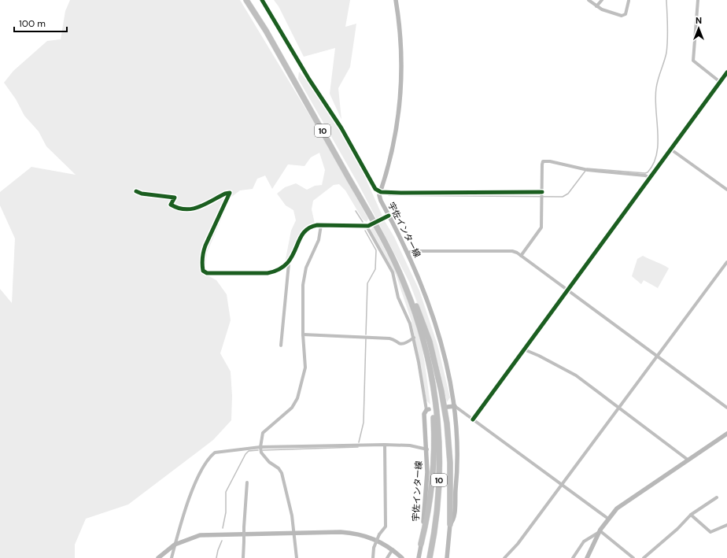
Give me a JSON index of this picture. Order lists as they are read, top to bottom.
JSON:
{
  "streets": {
    "highway": ["10"],
    "main road": ["宇佐インター線"]
  },
  "scale_bar": "100 m",
  "north": "top"
}
